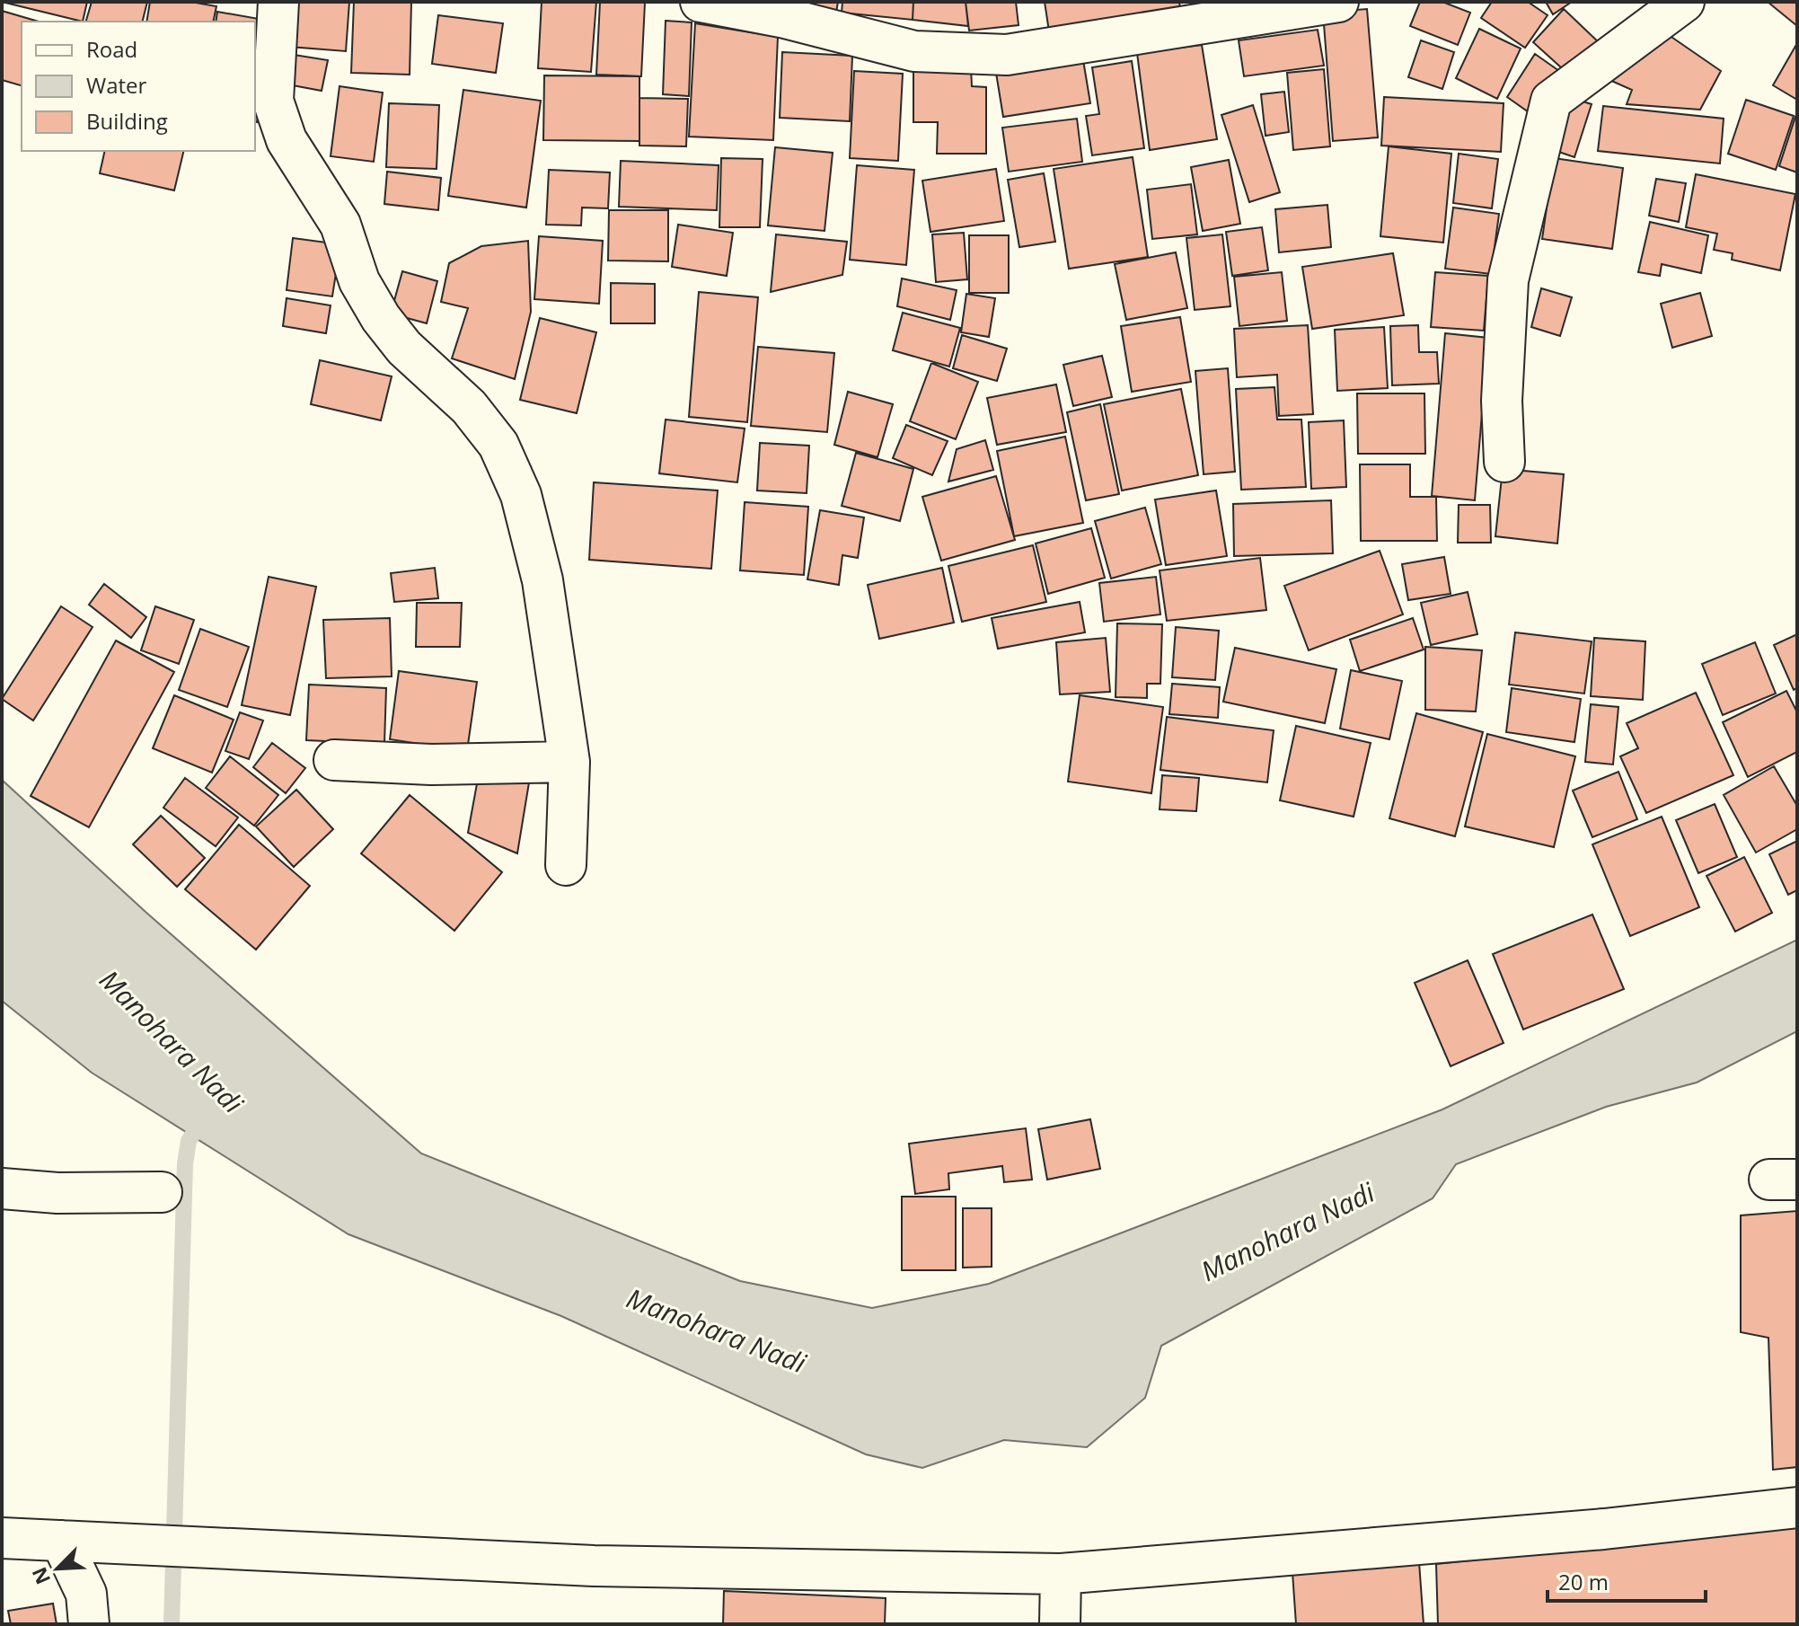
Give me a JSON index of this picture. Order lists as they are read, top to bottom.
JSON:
{
  "water": ["Manohara Nadi"],
  "legend": ["Road", "Water", "Building"],
  "scale_bar": "20 m",
  "north": "bottom left"
}
